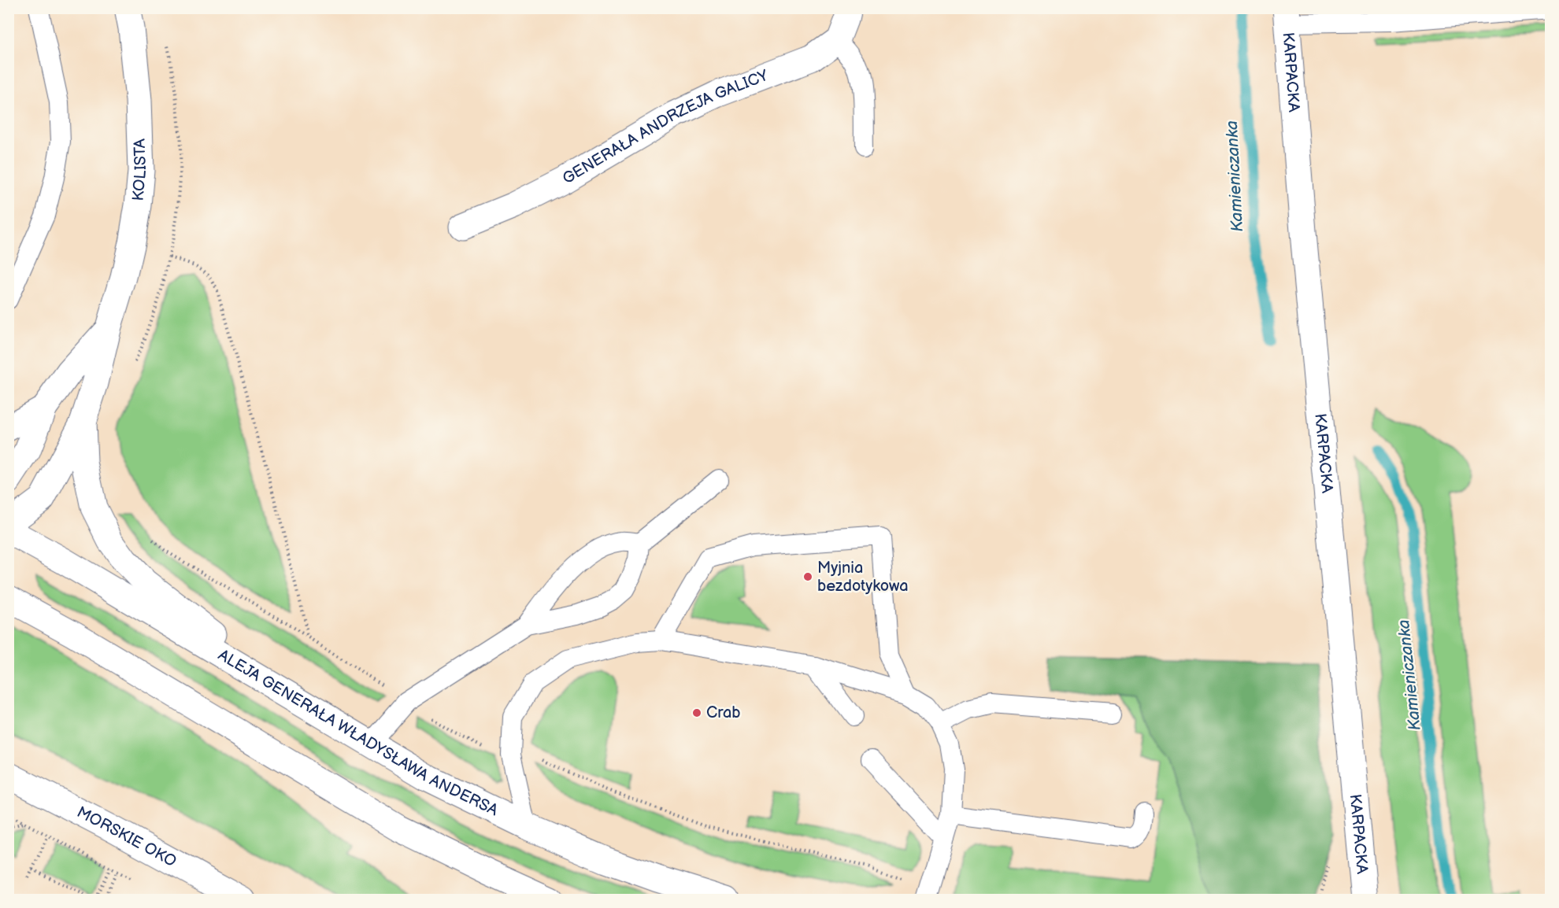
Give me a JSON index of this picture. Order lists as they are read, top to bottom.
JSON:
{
  "streets": {
    "street": [
      "KARPACKA",
      "GENERAŁA ANDRZEJA GALICY",
      "KOLISTA",
      "ALEJA GENERAŁA WŁADYSŁAWA ANDERSA",
      "MORSKIE OKO"
    ]
  },
  "water": ["Kamieniczanka"],
  "places": ["Myjnia bezdotykowa", "Crab"]
}
